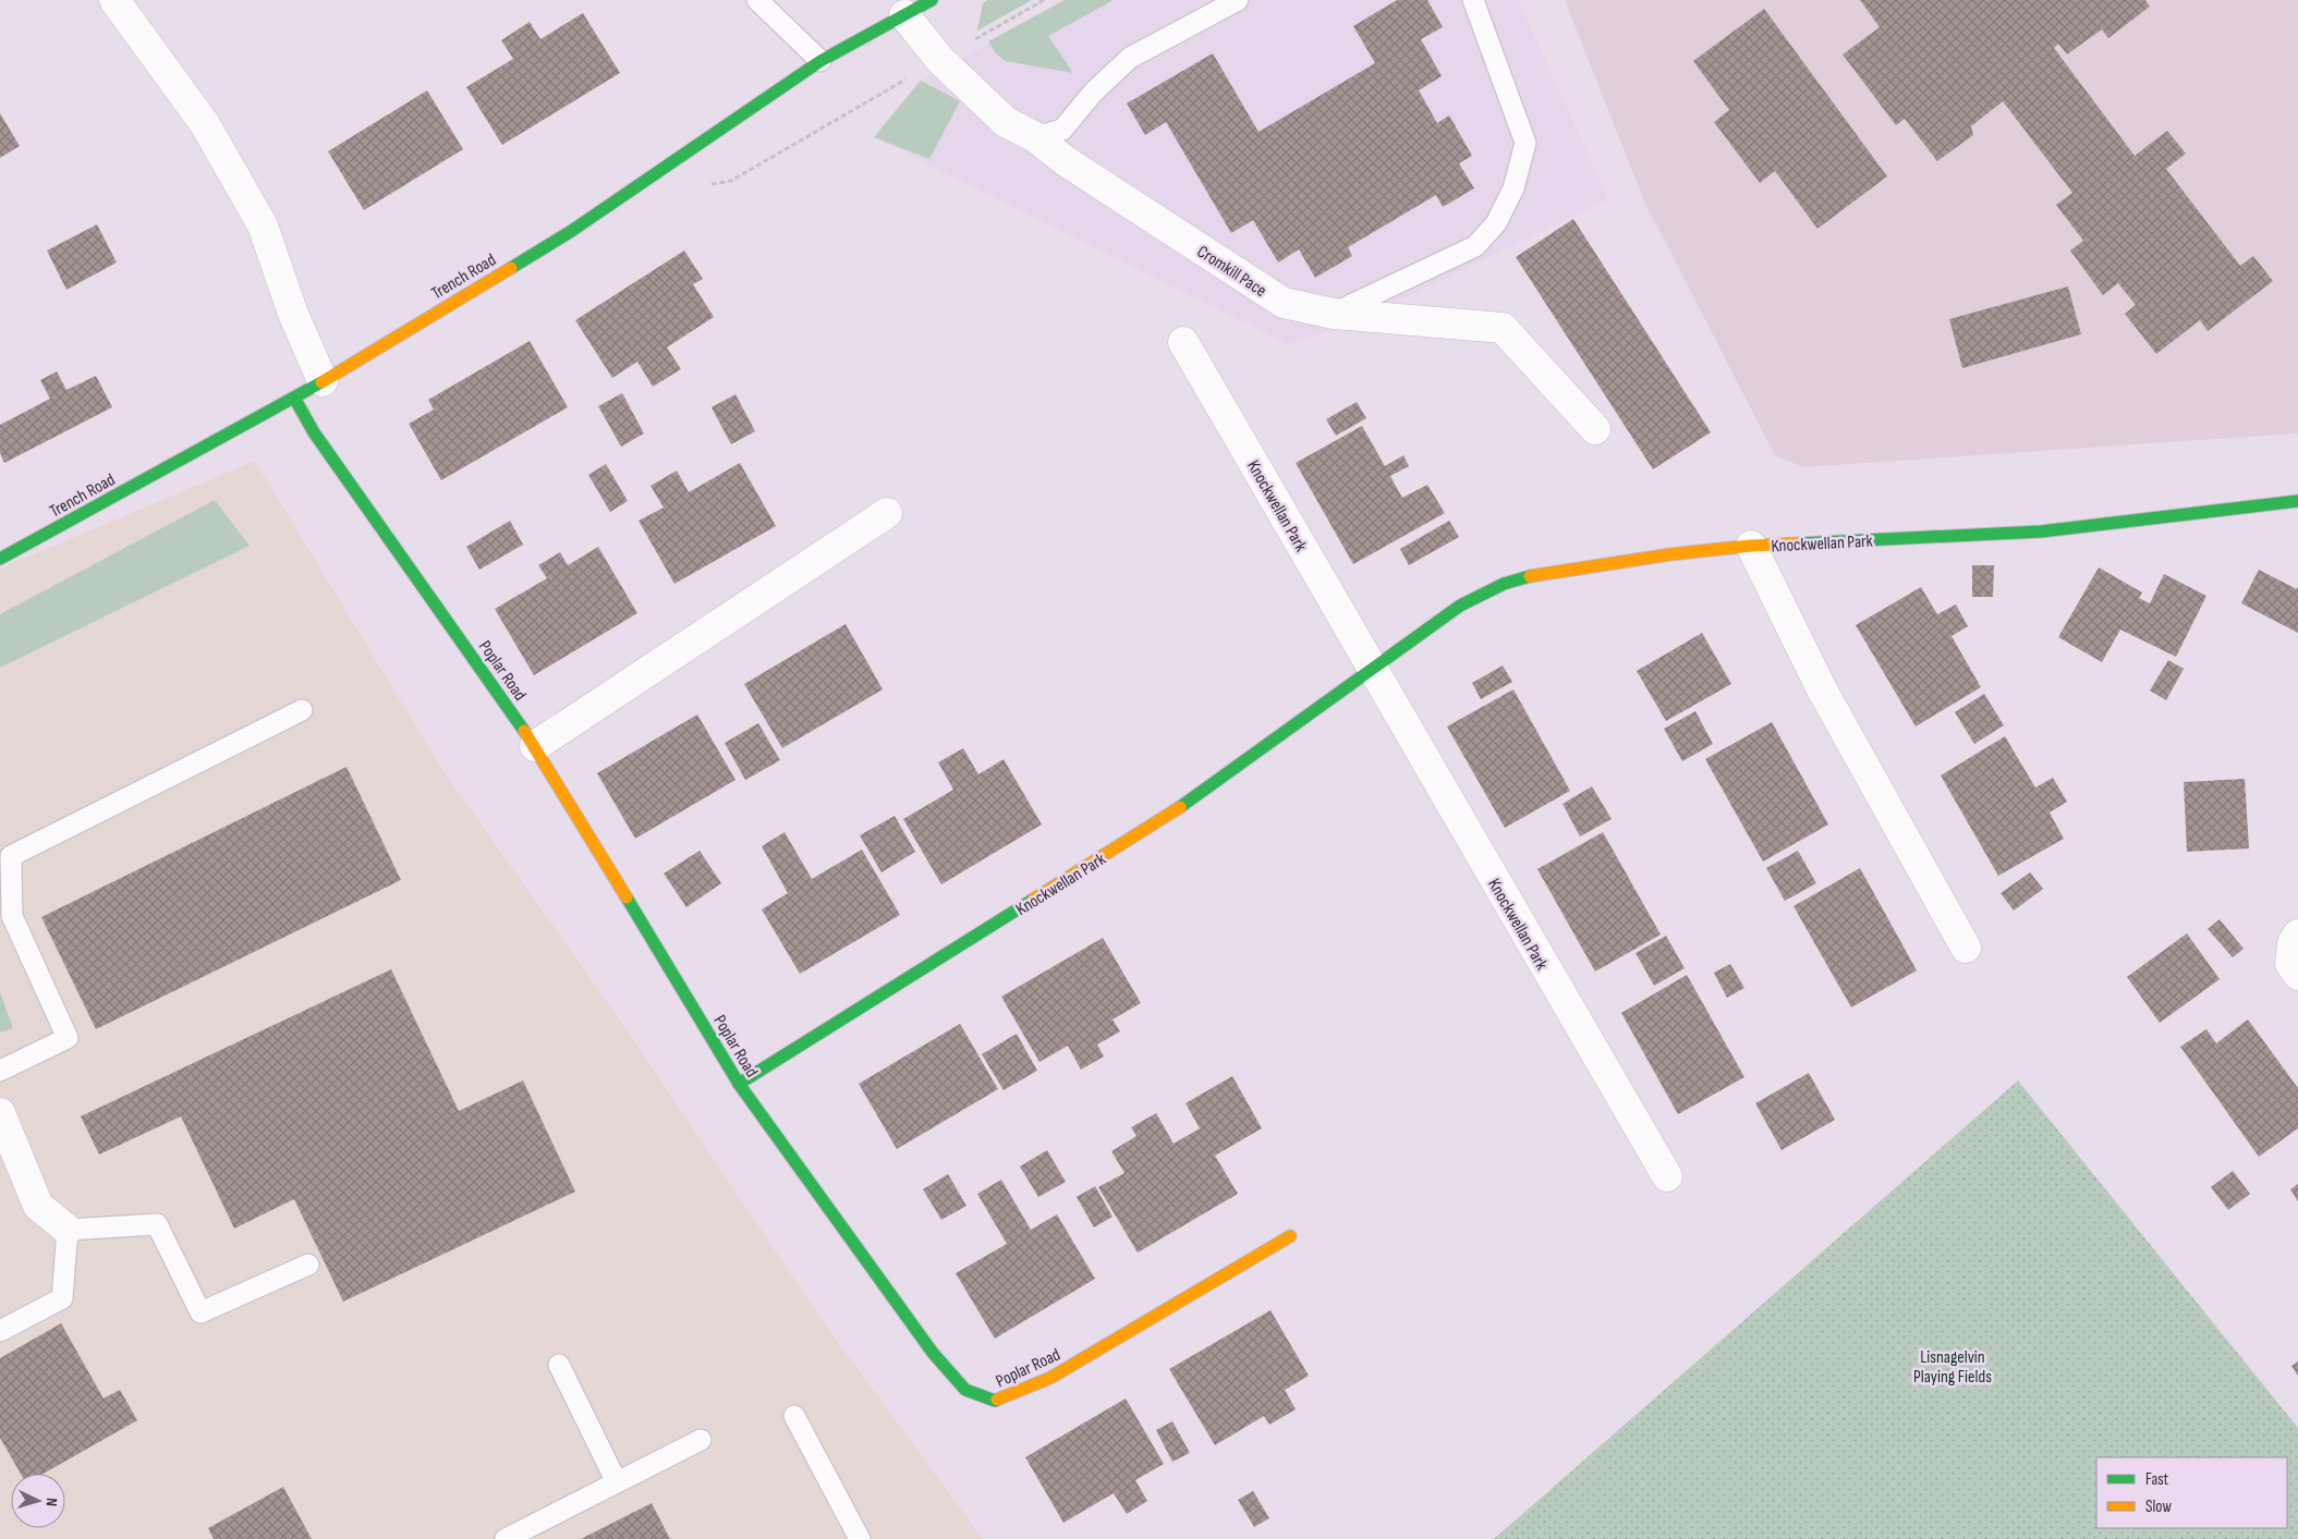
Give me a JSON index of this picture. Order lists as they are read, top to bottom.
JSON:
{
  "streets": {
    "street": [
      "Cromkill Pace",
      "Trench Road",
      "Knockwellan Park",
      "Poplar Road"
    ]
  },
  "crossings": [
    ["Cromkill Pace", "Trench Road"],
    ["Trench Road", "Poplar Road"],
    ["Knockwellan Park", "Poplar Road"]
  ],
  "parks": ["Lisnagelvin Playing Fields"],
  "legend": ["Fast", "Slow"],
  "north": "right"
}
